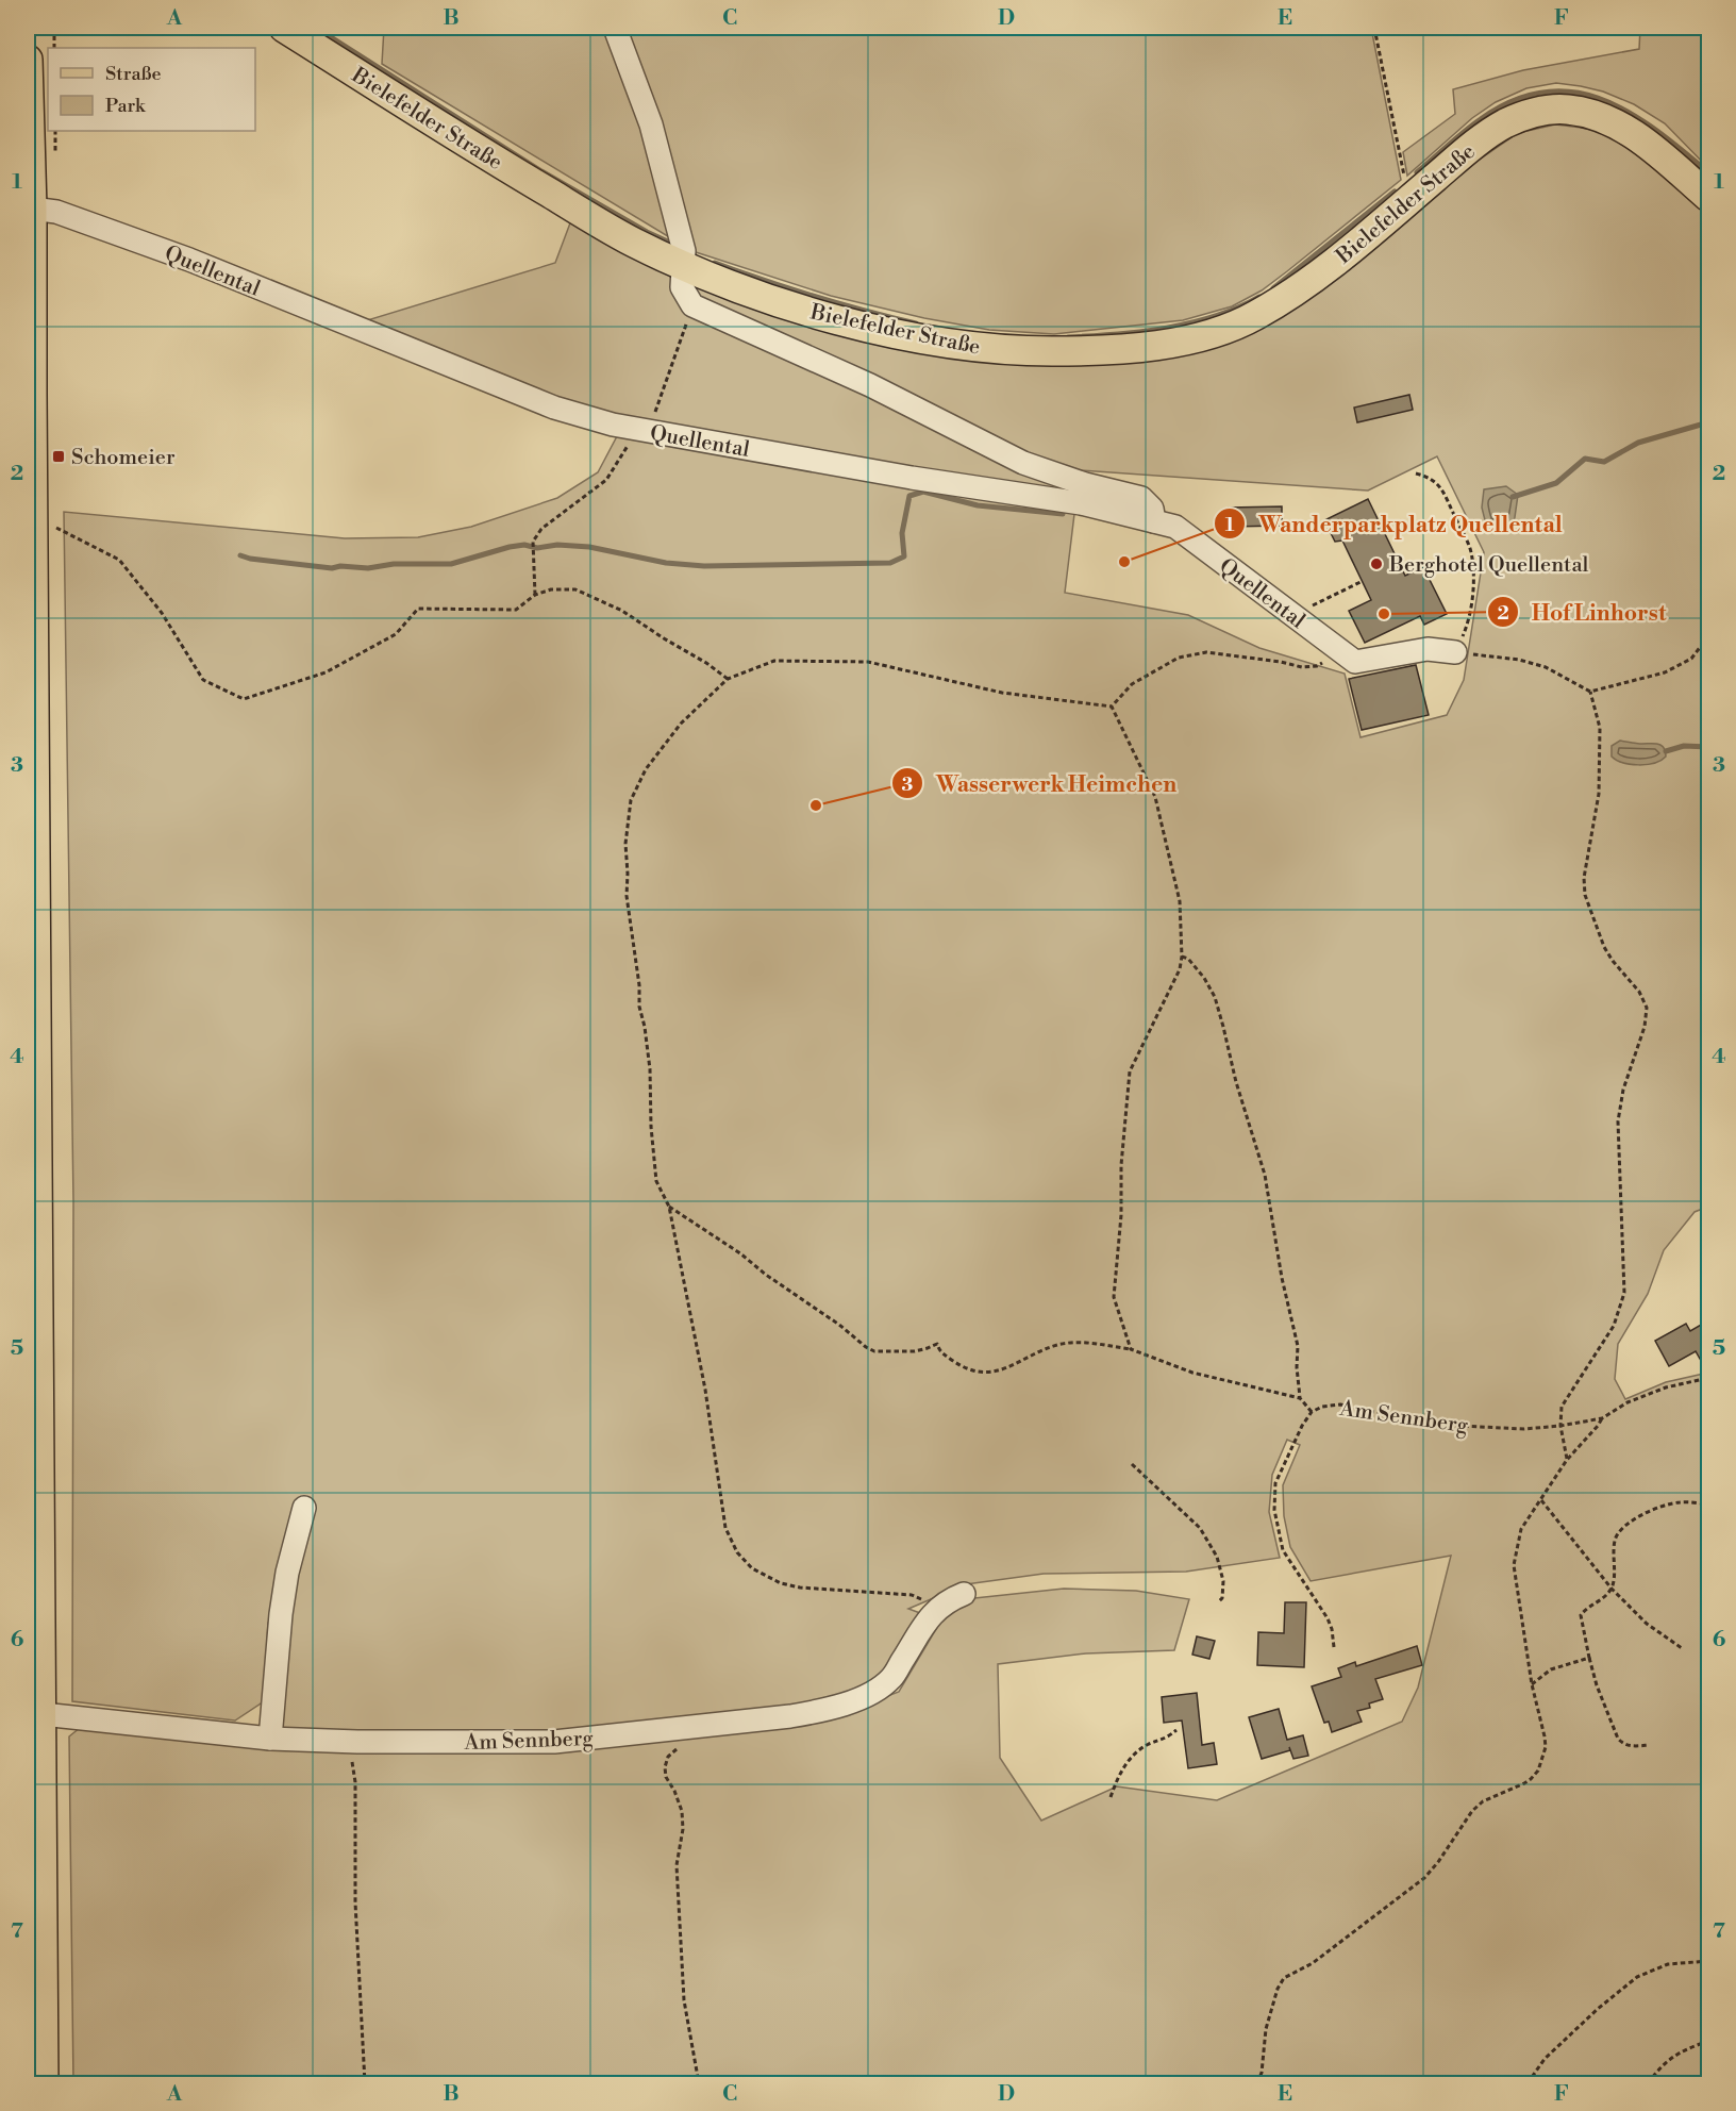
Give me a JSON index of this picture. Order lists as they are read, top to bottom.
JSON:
{
  "streets": {
    "main road": ["Bielefelder Straße"],
    "street": ["Quellental", "Am Sennberg"]
  },
  "places": {
    "transit": ["Schomeier"],
    "other": [
      "Wanderparkplatz Quellental",
      "Berghotel Quellental",
      "Hof Linhorst",
      "Wasserwerk Heimchen"
    ]
  },
  "legend": ["Straße", "Park"],
  "grid": {
    "columns": [
      "A",
      "B",
      "C",
      "D",
      "E",
      "F"
    ],
    "rows": [
      "1",
      "2",
      "3",
      "4",
      "5",
      "6",
      "7"
    ]
  }
}
